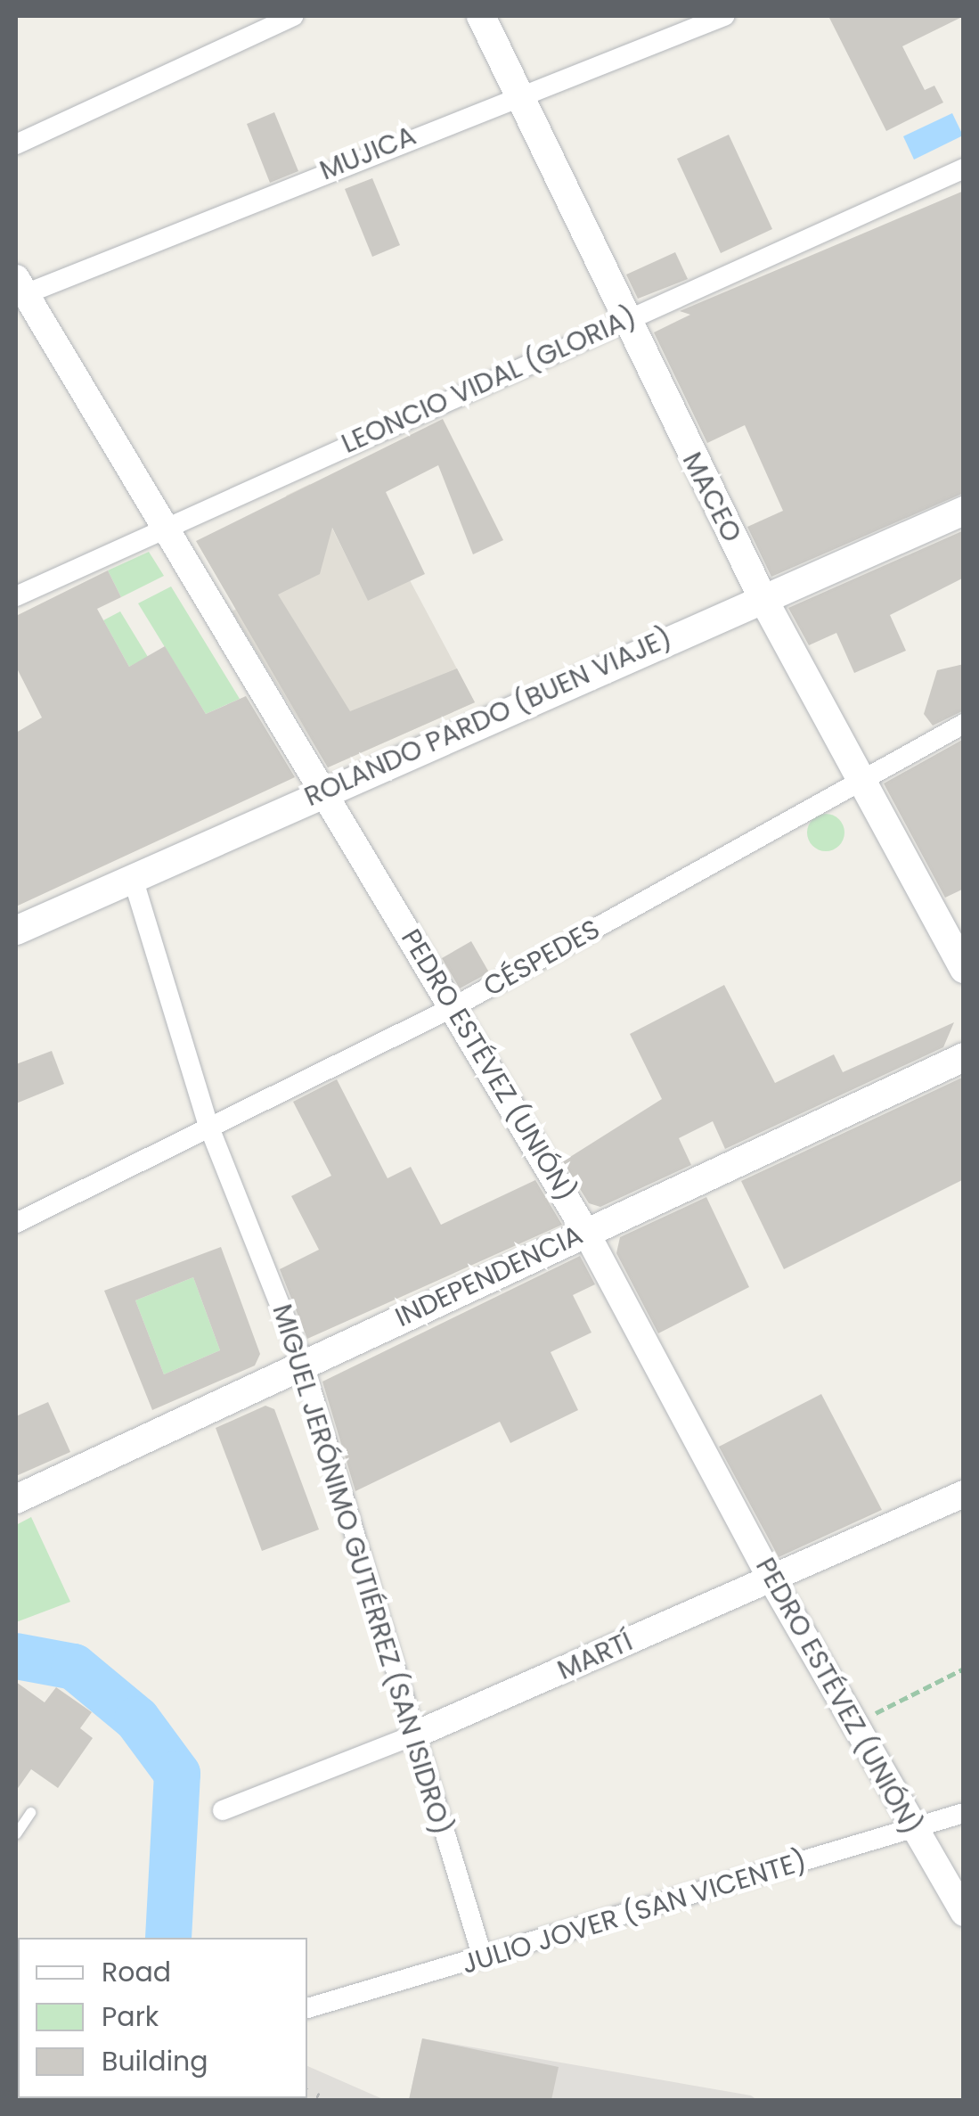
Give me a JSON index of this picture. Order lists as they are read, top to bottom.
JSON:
{
  "streets": {
    "main road": ["MACEO", "ROLANDO PARDO (BUEN VIAJE)", "INDEPENDENCIA"],
    "street": [
      "MUJICA",
      "LEONCIO VIDAL (GLORIA)",
      "CÉSPEDES",
      "PEDRO ESTÉVEZ (UNIÓN)",
      "MIGUEL JERÓNIMO GUTIÉRREZ (SAN ISIDRO)",
      "MARTÍ",
      "JULIO JOVER (SAN VICENTE)"
    ]
  },
  "crossings": [
    ["MUJICA", "MACEO"],
    ["MUJICA", "PEDRO ESTÉVEZ (UNIÓN)"],
    ["LEONCIO VIDAL (GLORIA)", "MACEO"],
    ["LEONCIO VIDAL (GLORIA)", "PEDRO ESTÉVEZ (UNIÓN)"],
    ["MACEO", "ROLANDO PARDO (BUEN VIAJE)"],
    ["MACEO", "CÉSPEDES"],
    ["ROLANDO PARDO (BUEN VIAJE)", "PEDRO ESTÉVEZ (UNIÓN)"],
    ["ROLANDO PARDO (BUEN VIAJE)", "MIGUEL JERÓNIMO GUTIÉRREZ (SAN ISIDRO)"],
    ["CÉSPEDES", "PEDRO ESTÉVEZ (UNIÓN)"],
    ["CÉSPEDES", "MIGUEL JERÓNIMO GUTIÉRREZ (SAN ISIDRO)"],
    ["PEDRO ESTÉVEZ (UNIÓN)", "INDEPENDENCIA"],
    ["PEDRO ESTÉVEZ (UNIÓN)", "MARTÍ"],
    ["PEDRO ESTÉVEZ (UNIÓN)", "JULIO JOVER (SAN VICENTE)"],
    ["INDEPENDENCIA", "MIGUEL JERÓNIMO GUTIÉRREZ (SAN ISIDRO)"],
    ["MIGUEL JERÓNIMO GUTIÉRREZ (SAN ISIDRO)", "MARTÍ"],
    ["MIGUEL JERÓNIMO GUTIÉRREZ (SAN ISIDRO)", "JULIO JOVER (SAN VICENTE)"]
  ],
  "legend": ["Road", "Park", "Building"]
}
